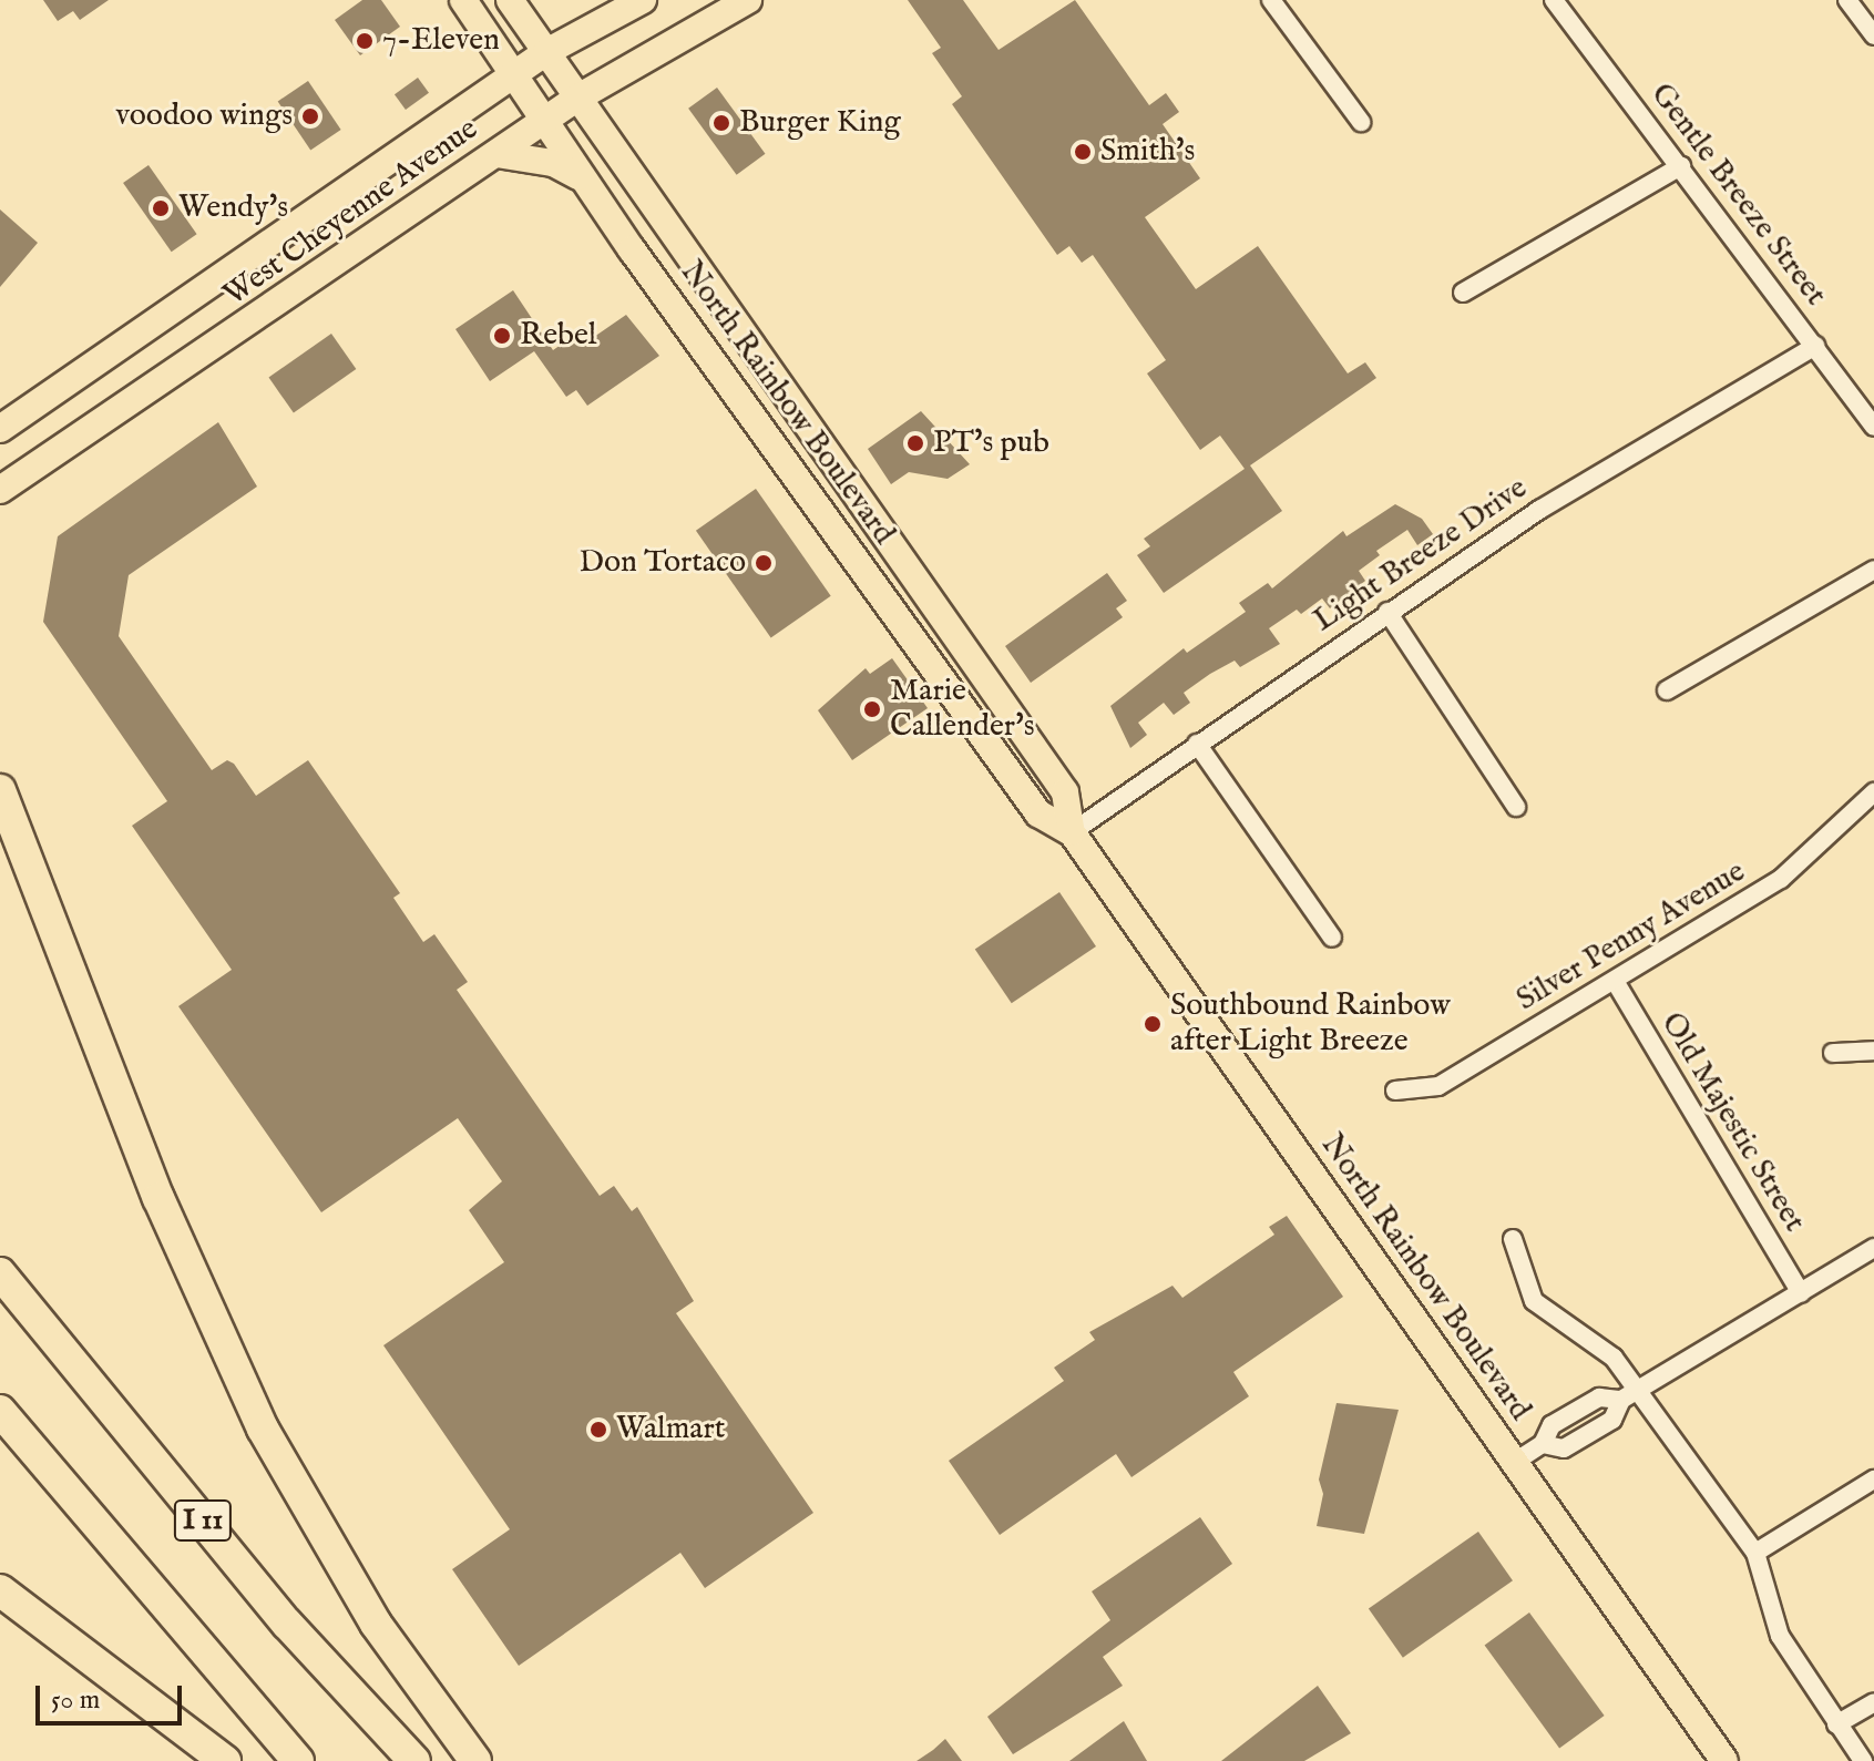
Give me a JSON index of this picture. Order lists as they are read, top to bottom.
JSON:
{
  "streets": {
    "highway": ["I 11"],
    "main road": ["West Cheyenne Avenue", "North Rainbow Boulevard"],
    "street": [
      "Gentle Breeze Street",
      "Light Breeze Drive",
      "Silver Penny Avenue",
      "Old Majestic Street"
    ]
  },
  "crossings": [
    ["Gentle Breeze Street", "Light Breeze Drive"],
    ["West Cheyenne Avenue", "North Rainbow Boulevard"],
    ["North Rainbow Boulevard", "Light Breeze Drive"],
    ["Silver Penny Avenue", "Old Majestic Street"]
  ],
  "places": [
    "7-Eleven",
    "voodoo wings",
    "Burger King",
    "Smith's",
    "Wendy's",
    "Rebel",
    "PT's pub",
    "Don Tortaco",
    "Marie Callender's",
    "Southbound Rainbow after Light Breeze",
    "Walmart"
  ],
  "scale_bar": "50 m"
}
